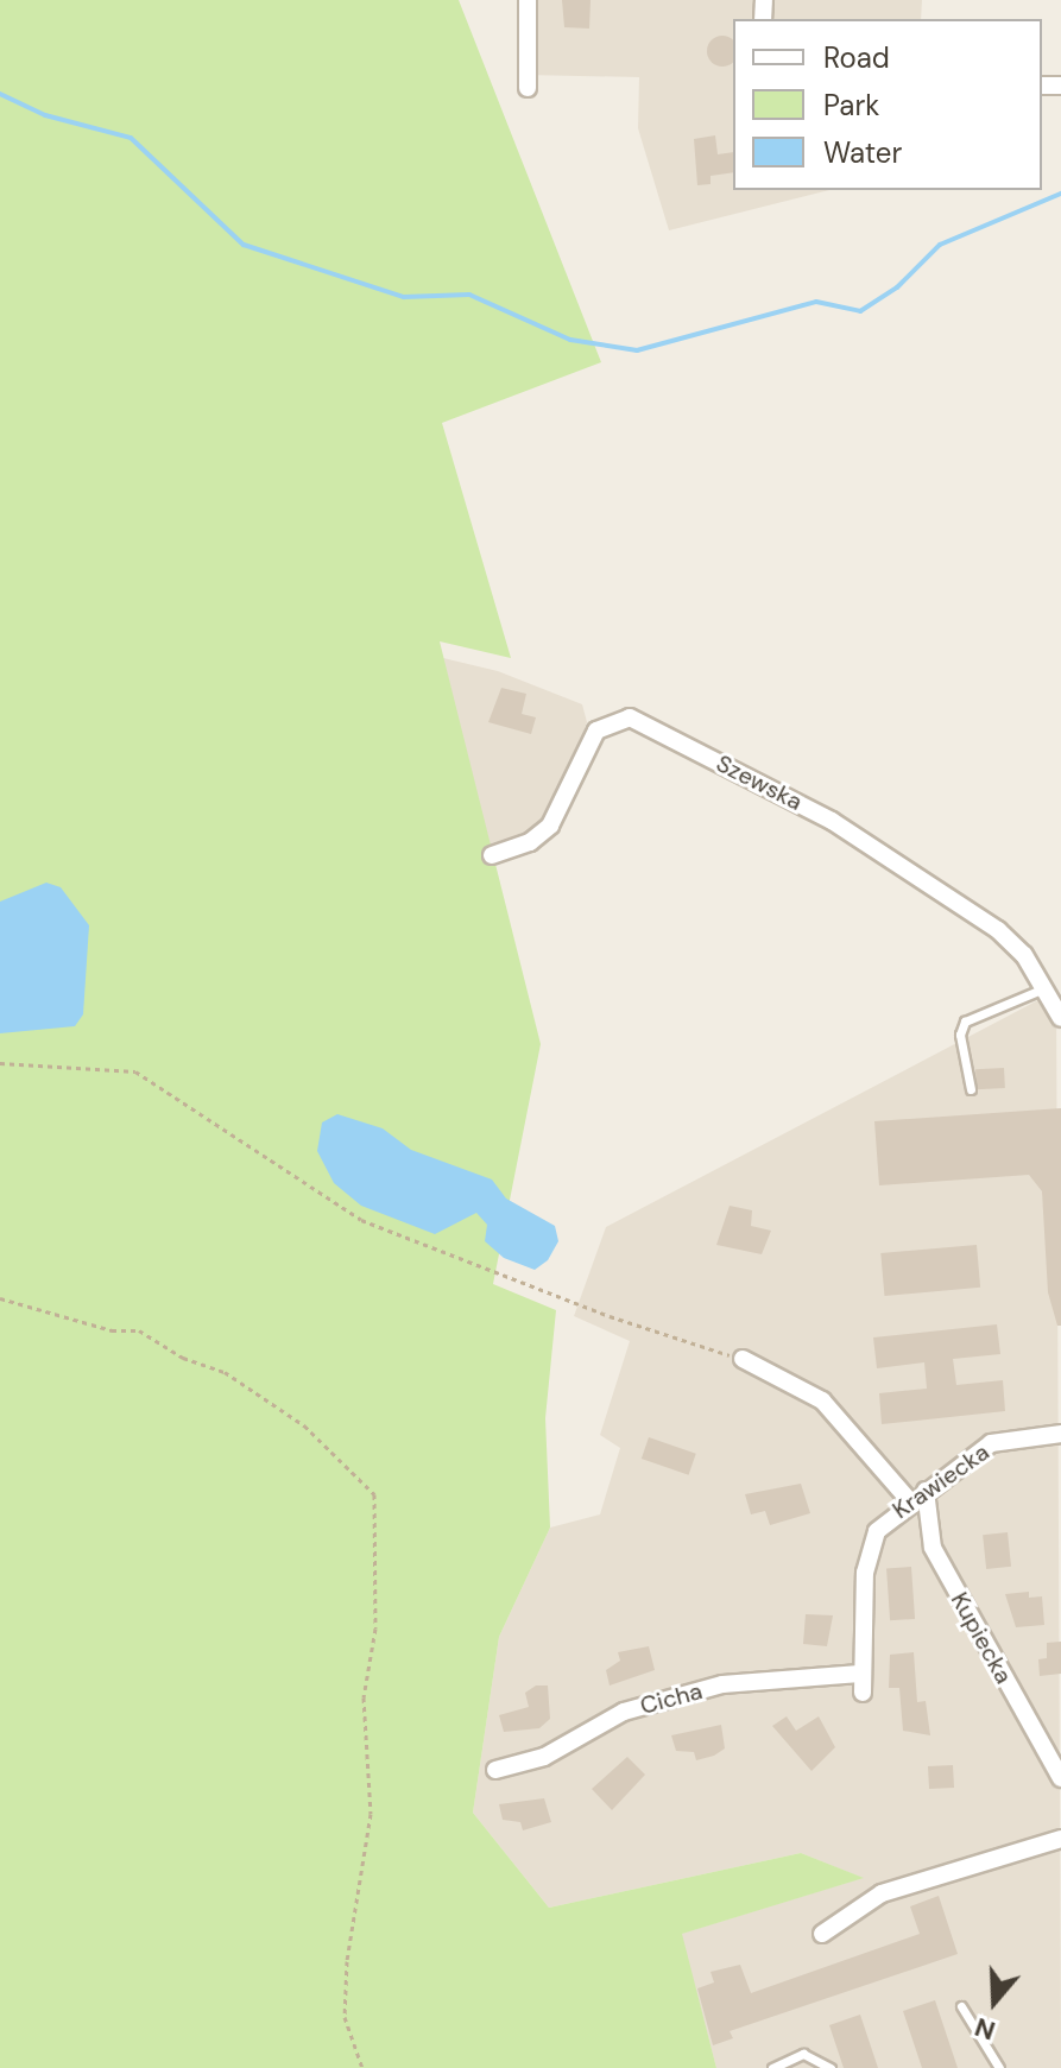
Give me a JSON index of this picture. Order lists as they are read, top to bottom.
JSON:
{
  "streets": {
    "street": [
      "Szewska",
      "Krawiecka",
      "Kupiecka",
      "Cicha"
    ]
  },
  "crossings": [
    ["Krawiecka", "Kupiecka"],
    ["Krawiecka", "Cicha"]
  ],
  "legend": ["Road", "Park", "Water"],
  "north": "bottom"
}
